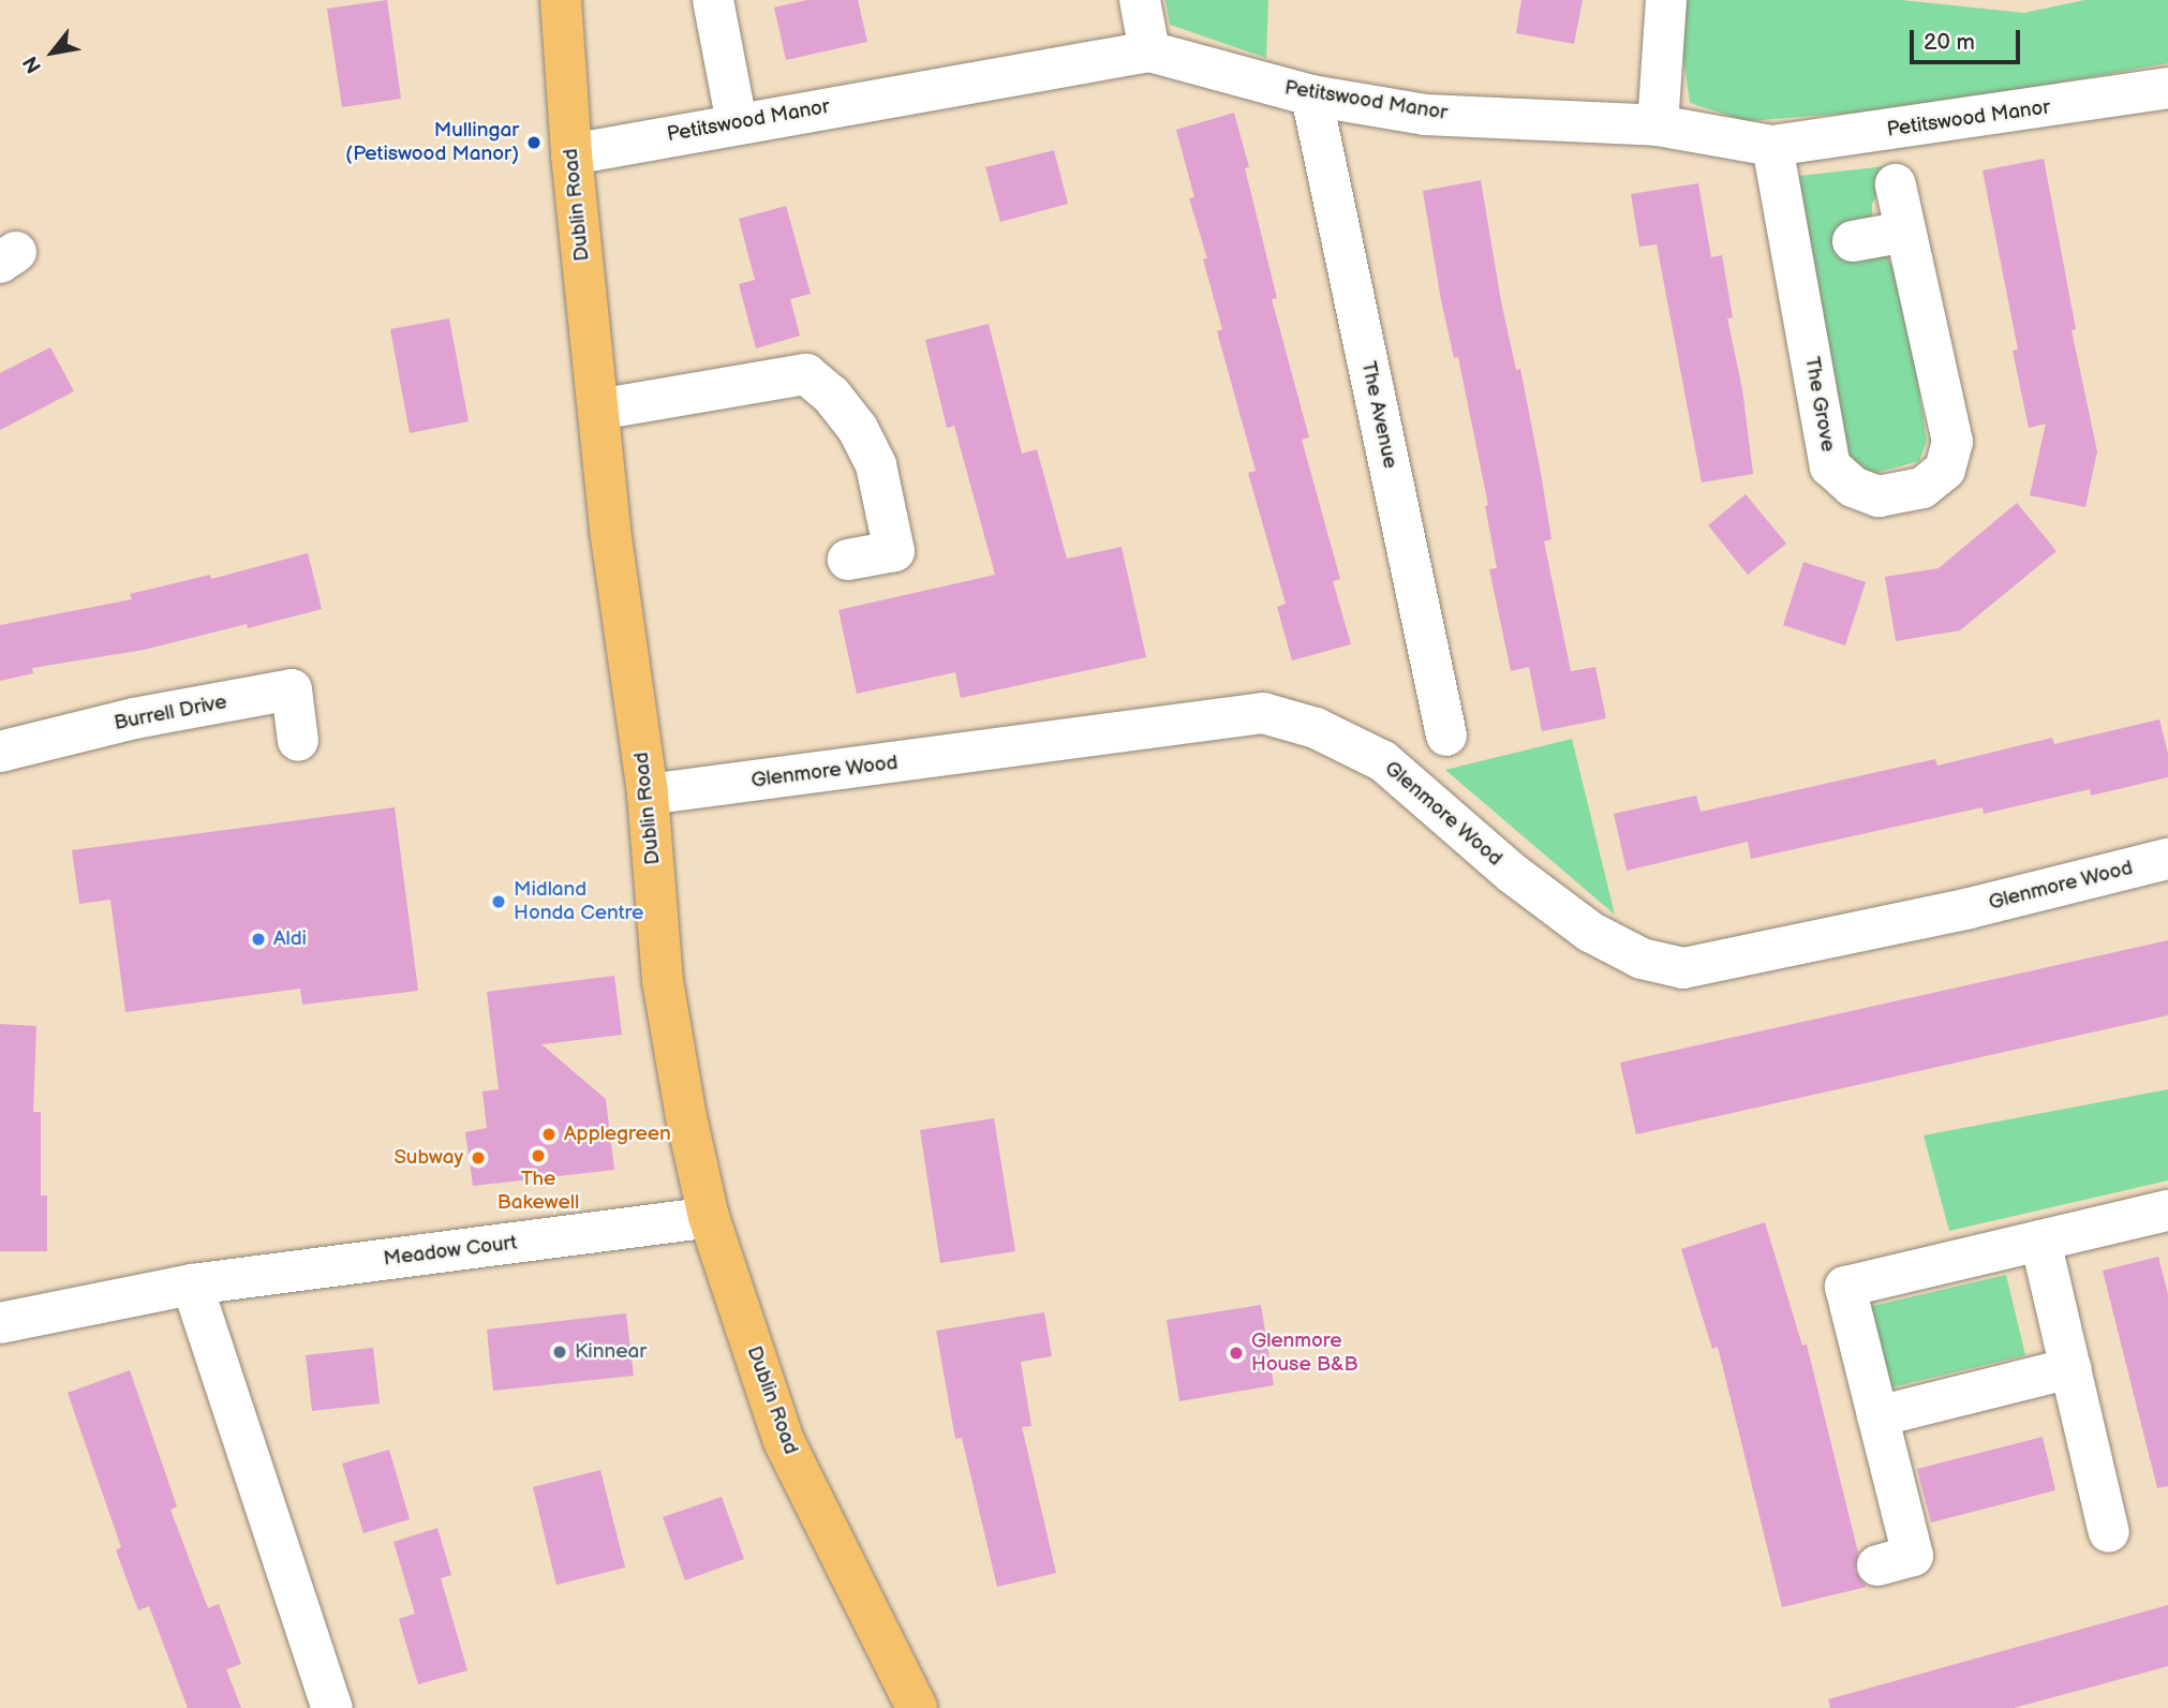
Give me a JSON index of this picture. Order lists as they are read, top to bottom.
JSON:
{
  "streets": {
    "main road": ["Dublin Road"],
    "street": [
      "Petitswood Manor",
      "The Grove",
      "The Avenue",
      "Burrell Drive",
      "Glenmore Wood",
      "Meadow Court"
    ]
  },
  "crossings": [
    ["Petitswood Manor", "Dublin Road"],
    ["Petitswood Manor", "The Grove"],
    ["Petitswood Manor", "The Avenue"],
    ["Dublin Road", "Glenmore Wood"],
    ["Dublin Road", "Meadow Court"]
  ],
  "places": [
    "Mullingar (Petiswood Manor)",
    "Midland Honda Centre",
    "Aldi",
    "Applegreen",
    "The Bakewell",
    "Subway",
    "Kinnear",
    "Glenmore House B&B"
  ],
  "scale_bar": "20 m",
  "north": "bottom left"
}
